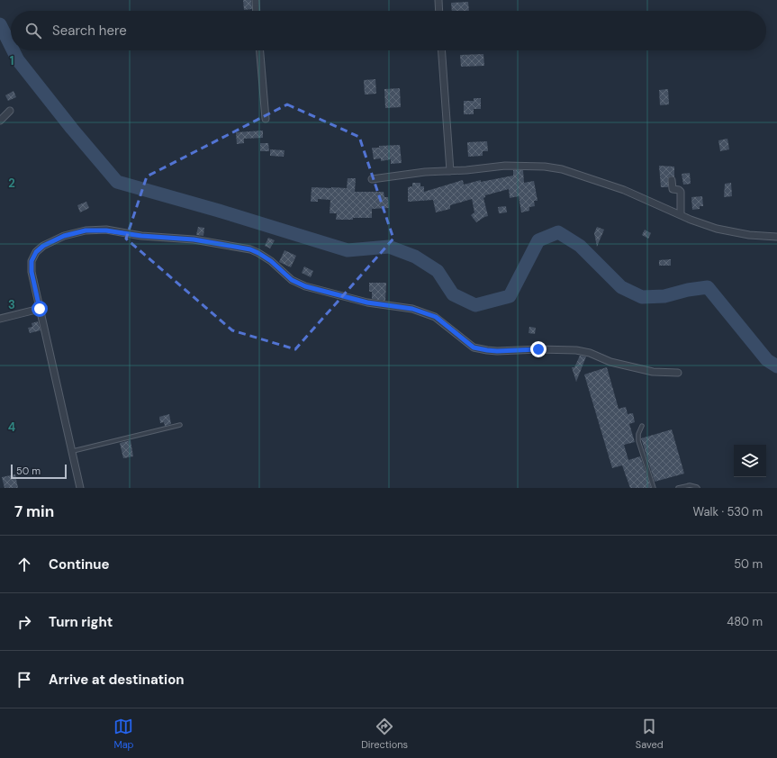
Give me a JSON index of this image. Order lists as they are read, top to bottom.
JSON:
{
  "scale_bar": "50 m",
  "page": {
    "search": "Search here",
    "scale": "50 m",
    "heading": ["7 min", "Walk · 530 m"],
    "list": [
      ["Continue", "50 m"],
      ["Turn right", "480 m"],
      "Arrive at destination"
    ],
    "nav": ["Map", "Directions", "Saved"]
  },
  "grid": {
    "rows": [
      "1",
      "2",
      "3",
      "4"
    ]
  }
}
